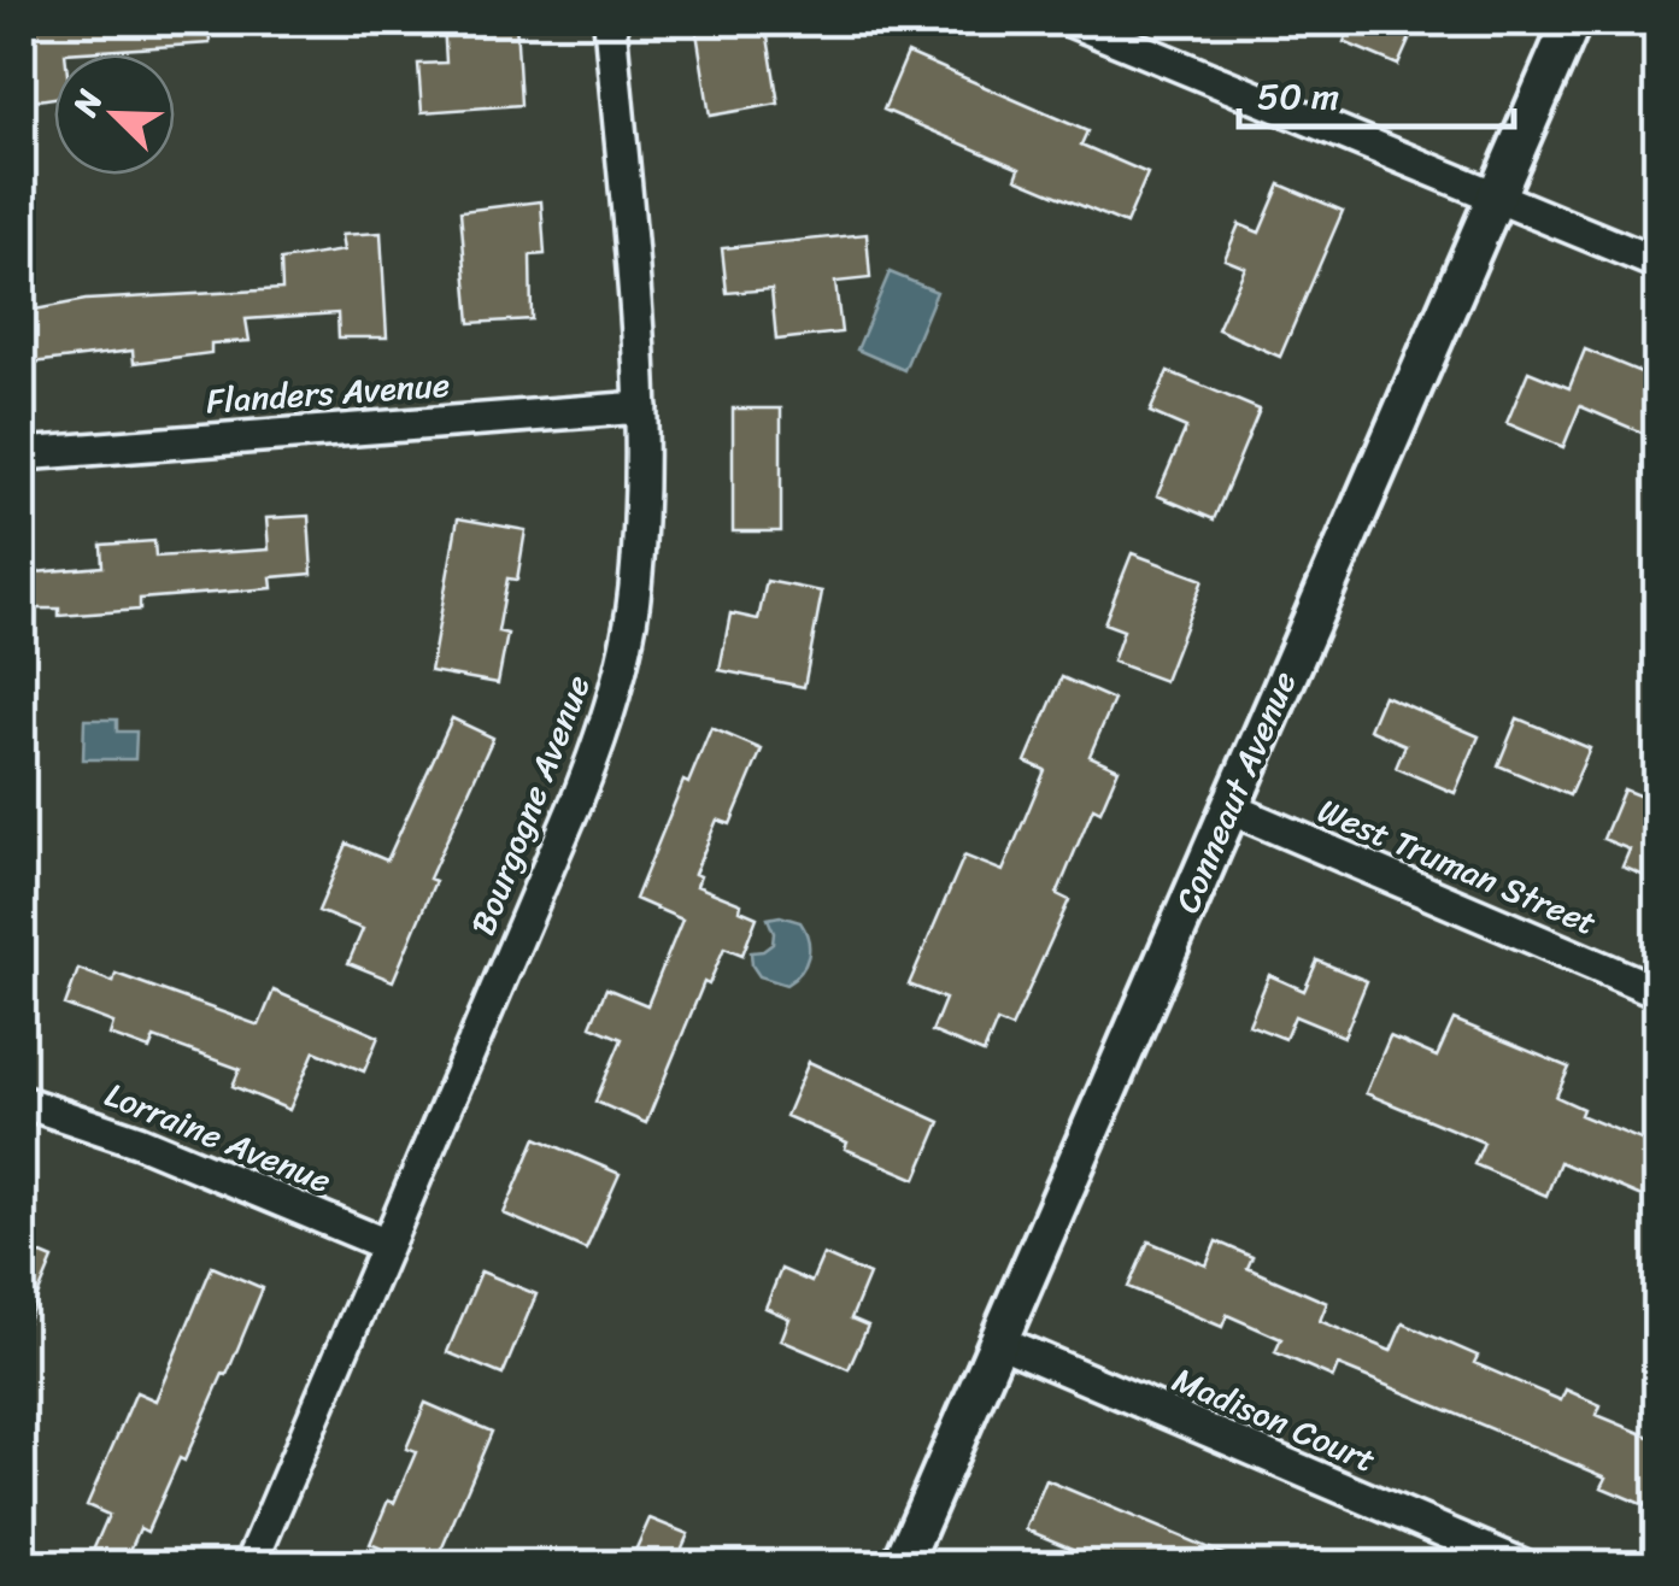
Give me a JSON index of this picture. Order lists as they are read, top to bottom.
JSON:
{
  "streets": {
    "street": [
      "Flanders Avenue",
      "Conneaut Avenue",
      "Bourgogne Avenue",
      "West Truman Street",
      "Lorraine Avenue",
      "Madison Court"
    ]
  },
  "crossings": [
    ["Flanders Avenue", "Bourgogne Avenue"],
    ["Conneaut Avenue", "West Truman Street"],
    ["Conneaut Avenue", "Madison Court"],
    ["Bourgogne Avenue", "Lorraine Avenue"]
  ],
  "scale_bar": "50 m",
  "north": "top left"
}
